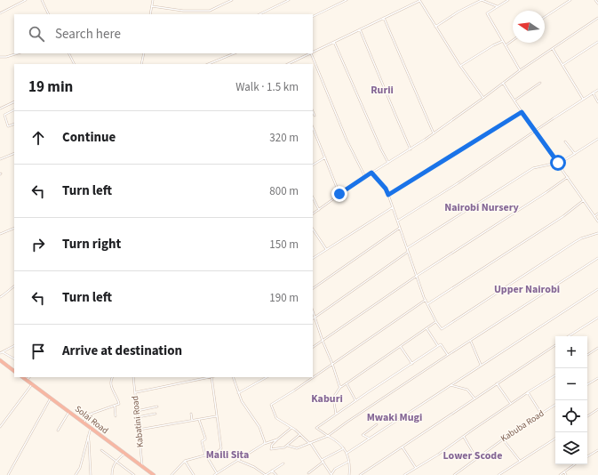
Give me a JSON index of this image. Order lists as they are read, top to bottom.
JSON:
{
  "streets": {
    "highway": ["Solai Road"],
    "street": ["Kabatini Road", "Kabuba Road"]
  },
  "crossings": [
    ["Solai Road", "Kabatini Road"]
  ],
  "districts": [
    "Rurii",
    "Nairobi Nursery",
    "Upper Nairobi",
    "Kaburi",
    "Mwaki Mugi",
    "Maili Sita",
    "Lower Scode"
  ],
  "north": "left",
  "page": {
    "search": "Search here",
    "heading": ["19 min", "Walk · 1.5 km"],
    "list": [
      ["Continue", "320 m"],
      ["Turn left", "800 m"],
      ["Turn right", "150 m"],
      ["Turn left", "190 m"],
      "Arrive at destination"
    ],
    "map_buttons": ["+", "−"]
  }
}
